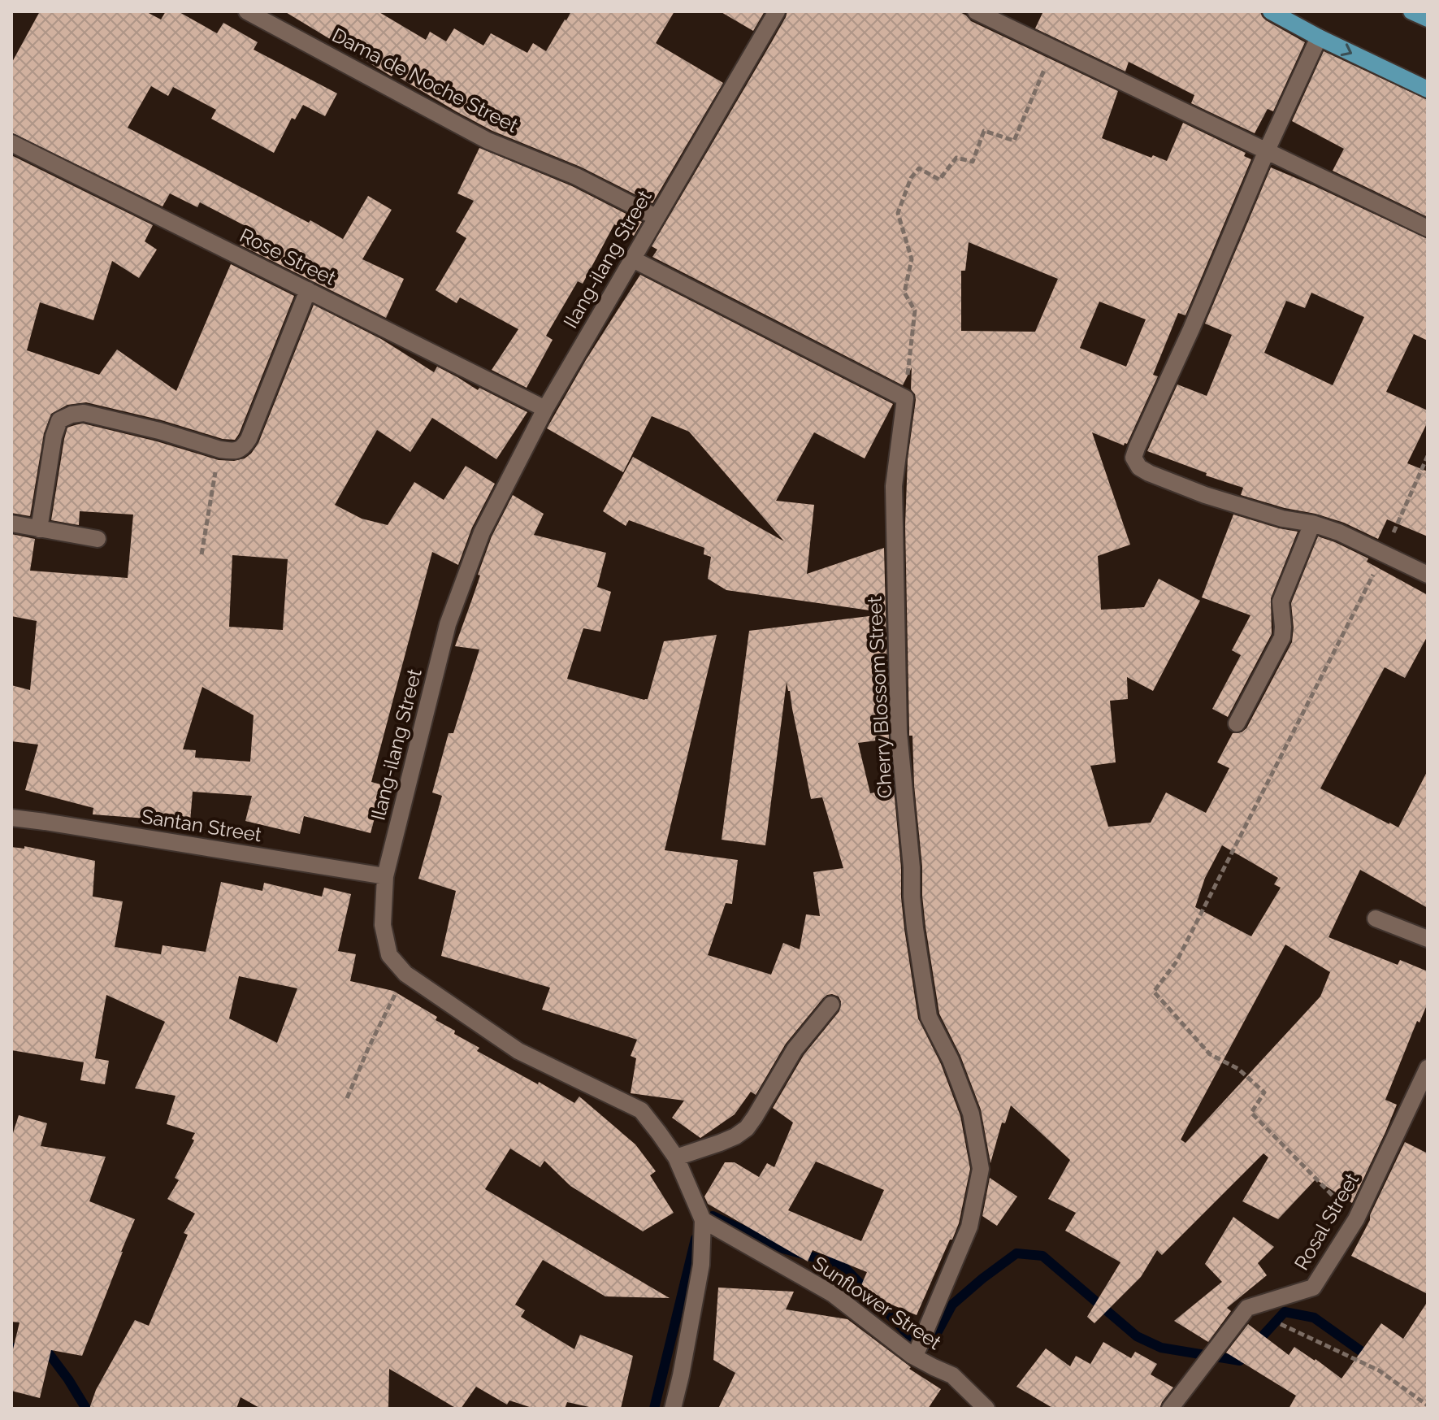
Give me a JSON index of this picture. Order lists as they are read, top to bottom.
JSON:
{
  "streets": {
    "street": [
      "Dama de Noche Street",
      "Rose Street",
      "Ilang-ilang Street",
      "Cherry Blossom Street",
      "Santan Street",
      "Rosal Street",
      "Sunflower Street"
    ]
  },
  "crossings": [
    ["Dama de Noche Street", "Ilang-ilang Street"],
    ["Rose Street", "Ilang-ilang Street"],
    ["Ilang-ilang Street", "Santan Street"],
    ["Ilang-ilang Street", "Sunflower Street"],
    ["Cherry Blossom Street", "Sunflower Street"]
  ]
}
